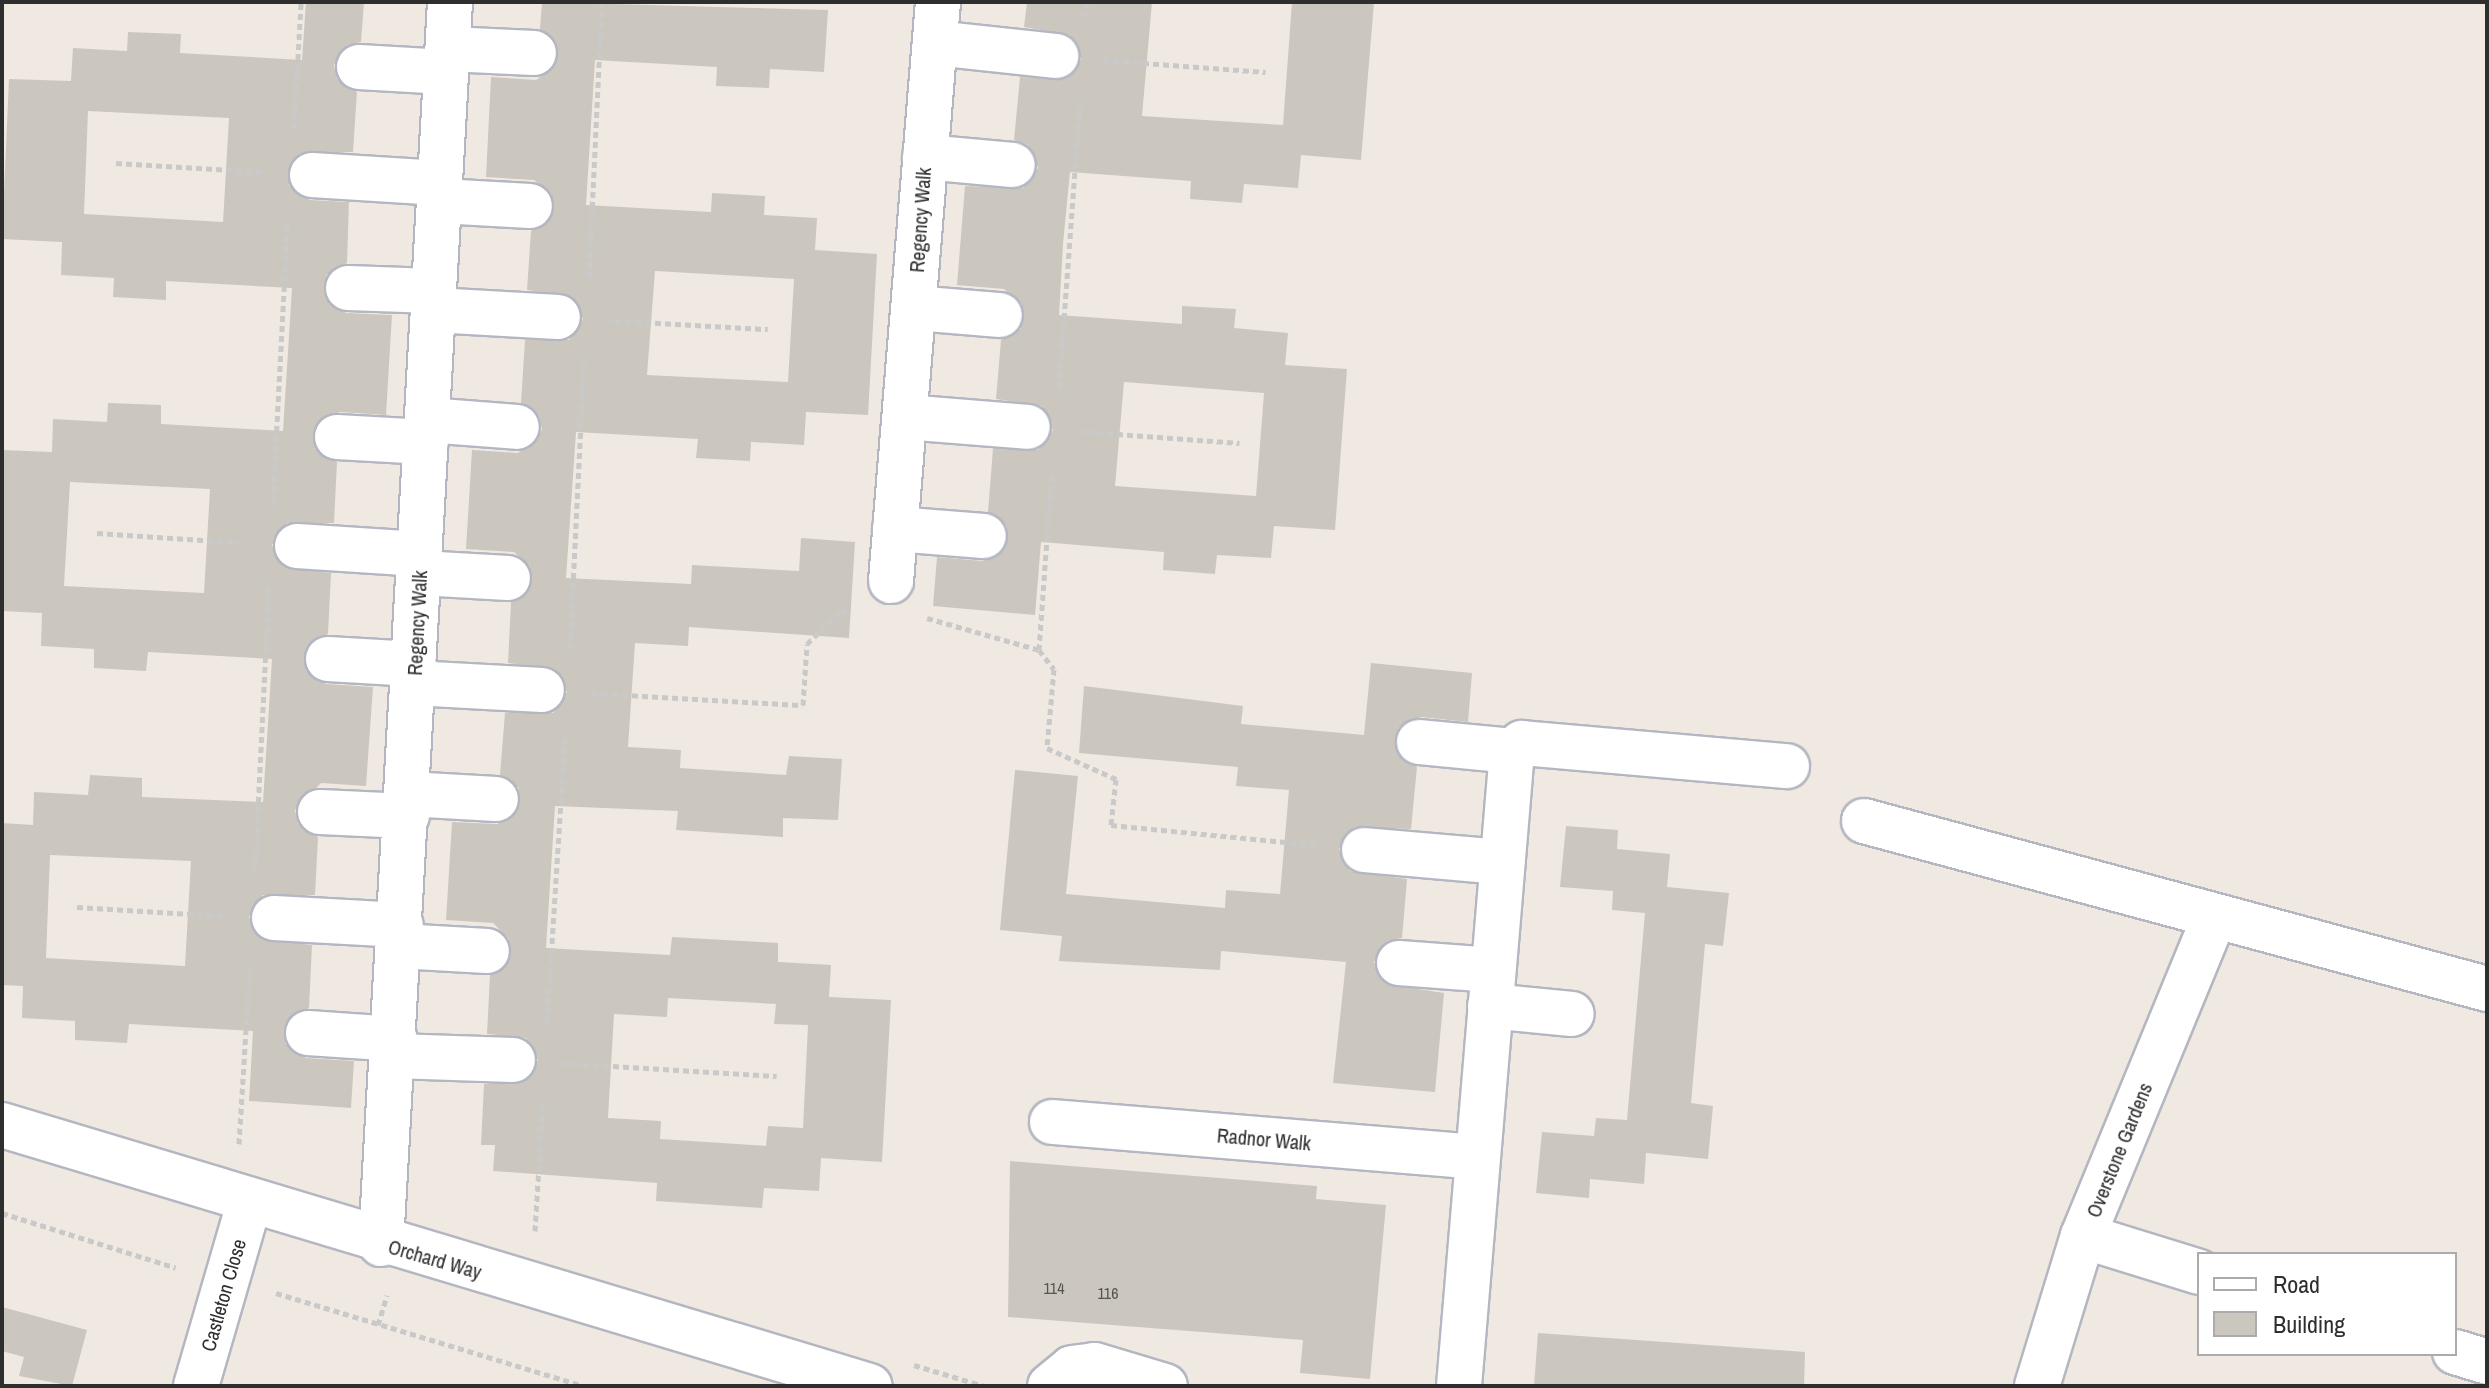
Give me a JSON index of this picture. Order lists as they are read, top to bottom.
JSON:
{
  "streets": {
    "street": [
      "Regency Walk",
      "Radnor Walk",
      "Overstone Gardens",
      "Orchard Way",
      "Castleton Close"
    ]
  },
  "crossings": [
    ["Regency Walk", "Orchard Way"],
    ["Orchard Way", "Castleton Close"]
  ],
  "house_numbers": ["114", "116"],
  "legend": ["Road", "Building"]
}
